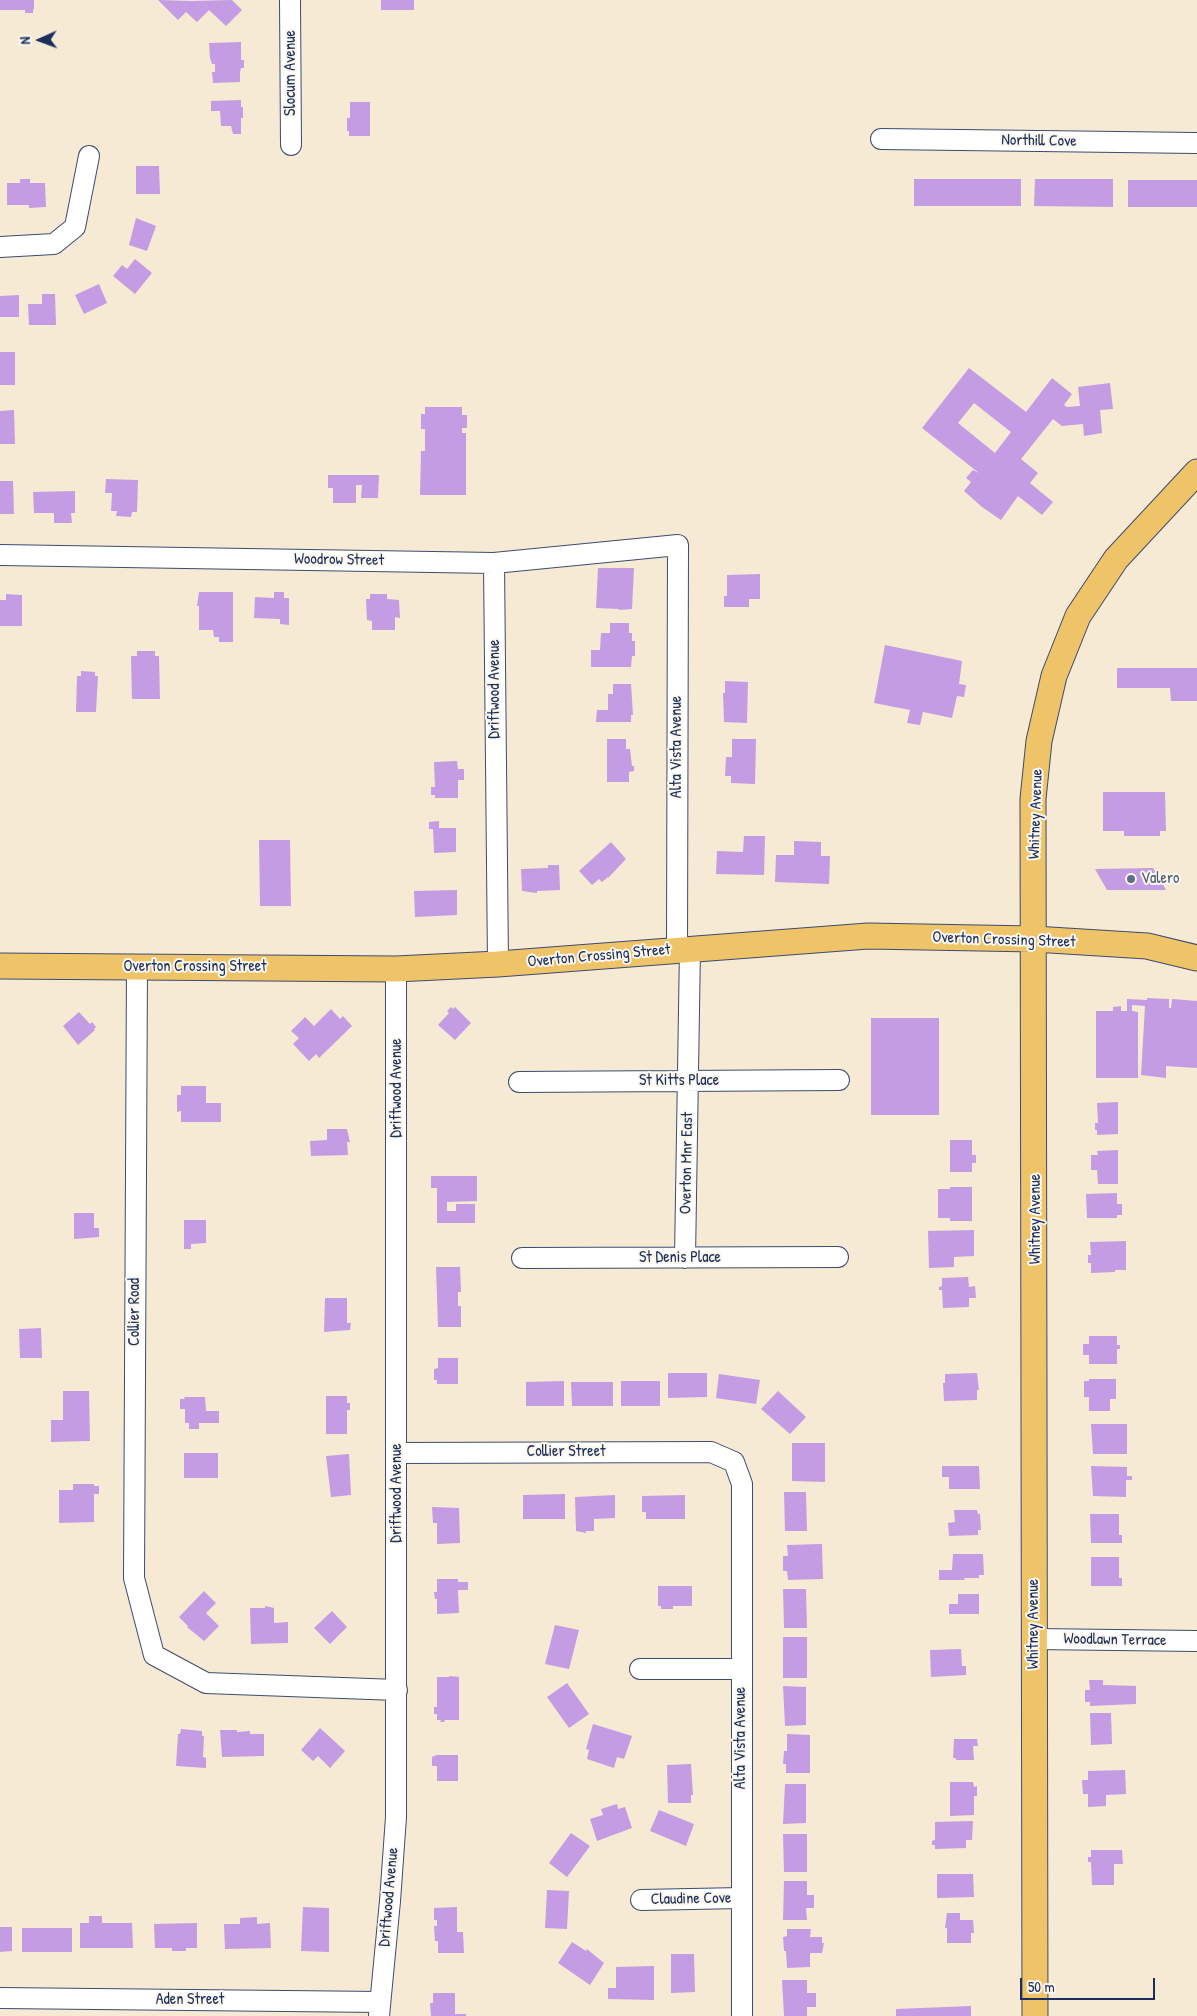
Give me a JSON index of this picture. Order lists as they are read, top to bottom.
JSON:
{
  "streets": {
    "main road": ["Whitney Avenue", "Overton Crossing Street"],
    "street": [
      "Slocum Avenue",
      "Northill Cove",
      "Woodrow Street",
      "Driftwood Avenue",
      "Alta Vista Avenue",
      "St Kitts Place",
      "Overton Mnr East",
      "St Denis Place",
      "Collier Road",
      "Collier Street",
      "Woodlawn Terrace",
      "Claudine Cove",
      "Aden Street"
    ]
  },
  "crossings": [
    ["Woodrow Street", "Driftwood Avenue"],
    ["Woodrow Street", "Alta Vista Avenue"],
    ["Driftwood Avenue", "Overton Crossing Street"],
    ["Driftwood Avenue", "Collier Road"],
    ["Driftwood Avenue", "Collier Street"],
    ["Driftwood Avenue", "Aden Street"],
    ["Alta Vista Avenue", "Overton Crossing Street"],
    ["Alta Vista Avenue", "Overton Mnr East"],
    ["Alta Vista Avenue", "Collier Street"],
    ["Alta Vista Avenue", "Claudine Cove"],
    ["Whitney Avenue", "Overton Crossing Street"],
    ["Whitney Avenue", "Woodlawn Terrace"],
    ["Overton Crossing Street", "Overton Mnr East"],
    ["Overton Crossing Street", "Collier Road"],
    ["St Kitts Place", "Overton Mnr East"],
    ["Overton Mnr East", "St Denis Place"]
  ],
  "places": ["Valero"],
  "scale_bar": "50 m",
  "north": "left"
}
